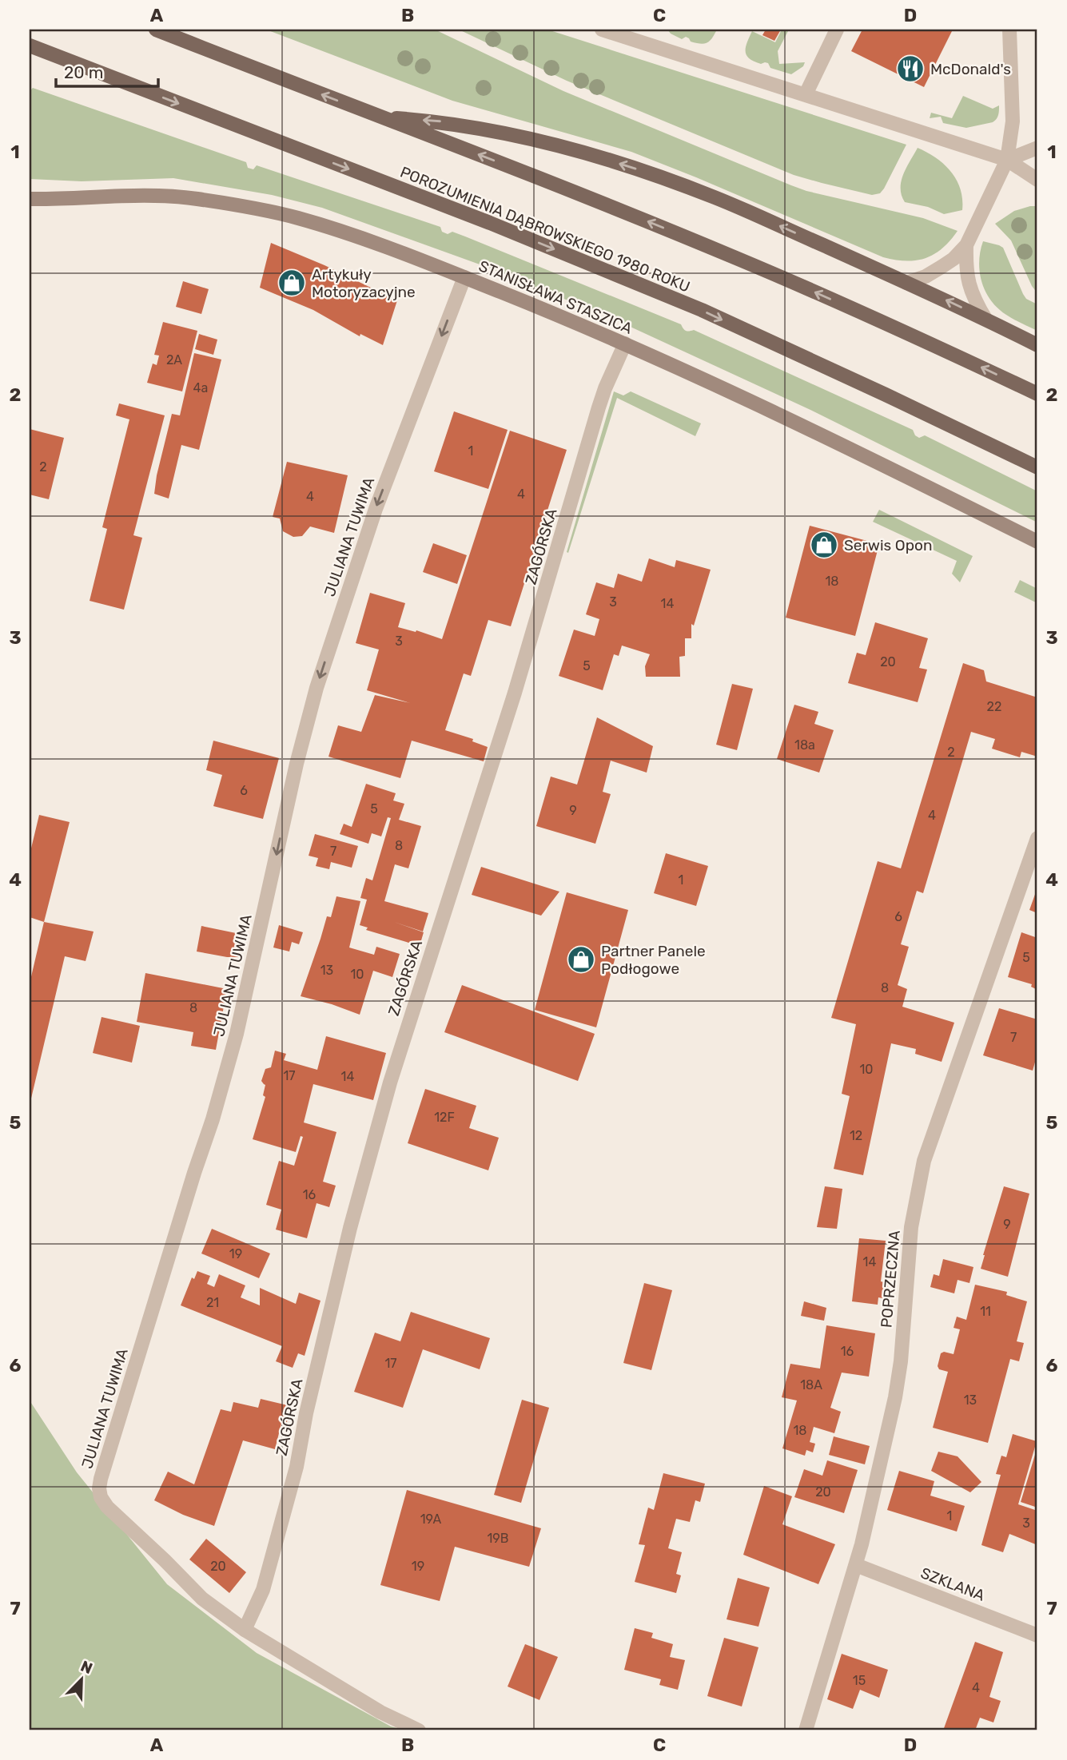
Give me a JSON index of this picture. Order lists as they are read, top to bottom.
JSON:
{
  "streets": {
    "main road": ["POROZUMIENIA DĄBROWSKIEGO 1980 ROKU"],
    "street": [
      "STANISŁAWA STASZICA",
      "JULIANA TUWIMA",
      "ZAGÓRSKA",
      "POPRZECZNA",
      "SZKLANA"
    ]
  },
  "crossings": [
    ["STANISŁAWA STASZICA", "JULIANA TUWIMA"],
    ["STANISŁAWA STASZICA", "ZAGÓRSKA"],
    ["JULIANA TUWIMA", "ZAGÓRSKA"],
    ["POPRZECZNA", "SZKLANA"]
  ],
  "one_way": ["JULIANA TUWIMA"],
  "places": {
    "restaurant": ["McDonald's"],
    "shop": ["Artykuły Motoryzacyjne", "Serwis Opon", "Partner Panele Podłogowe"]
  },
  "house_numbers": [
    "2A",
    "4a",
    "1",
    "2",
    "4",
    "4",
    "18",
    "3",
    "14",
    "3",
    "20",
    "5",
    "22",
    "18a",
    "2",
    "6",
    "5",
    "9",
    "4",
    "8",
    "7",
    "1",
    "6",
    "5",
    "13",
    "10",
    "8",
    "8",
    "7",
    "10",
    "17",
    "14",
    "12F",
    "12",
    "16",
    "9",
    "19",
    "14",
    "21",
    "11",
    "16",
    "17",
    "18A",
    "13",
    "18",
    "20",
    "1",
    "19A",
    "3",
    "19B",
    "20",
    "19",
    "15",
    "4"
  ],
  "scale_bar": "20 m",
  "north": "top right",
  "grid": {
    "columns": [
      "A",
      "B",
      "C",
      "D"
    ],
    "rows": [
      "1",
      "2",
      "3",
      "4",
      "5",
      "6",
      "7"
    ]
  }
}
